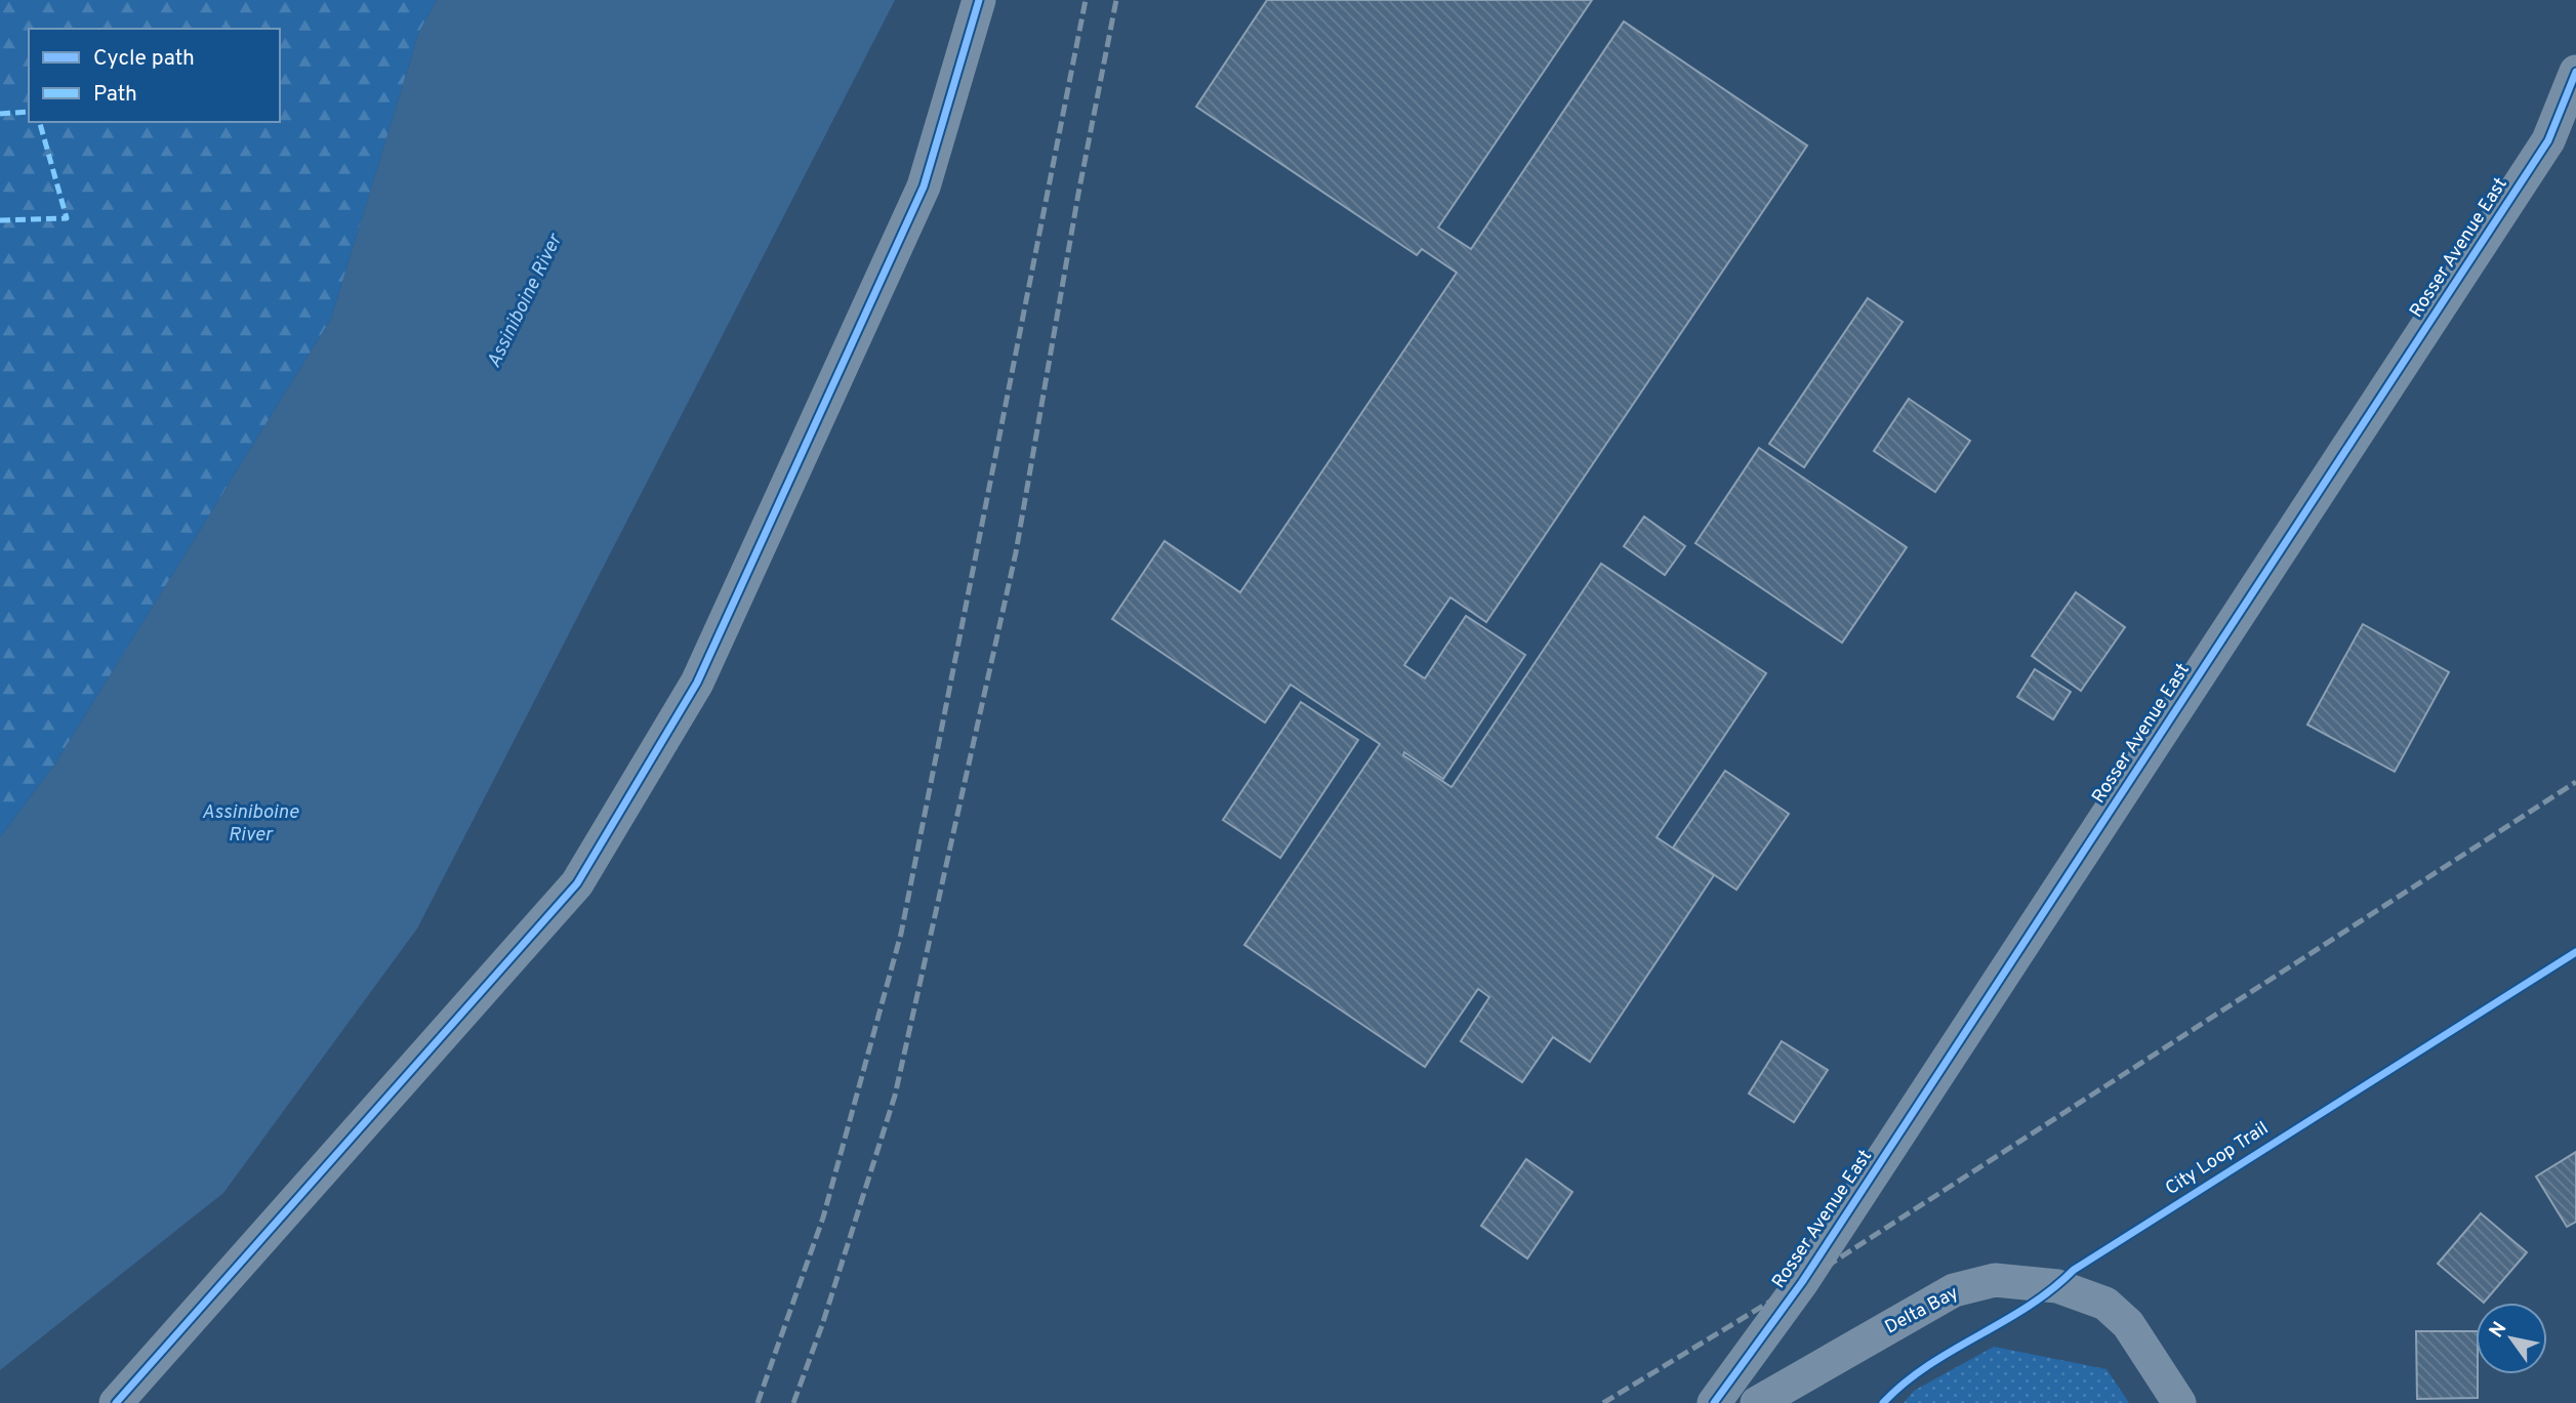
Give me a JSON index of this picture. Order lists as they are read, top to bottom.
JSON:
{
  "streets": {
    "street": ["Rosser Avenue East", "Delta Bay"],
    "cycle path": ["City Loop Trail"]
  },
  "water": ["Assiniboine River"],
  "legend": ["Cycle path", "Path"],
  "north": "top left"
}
